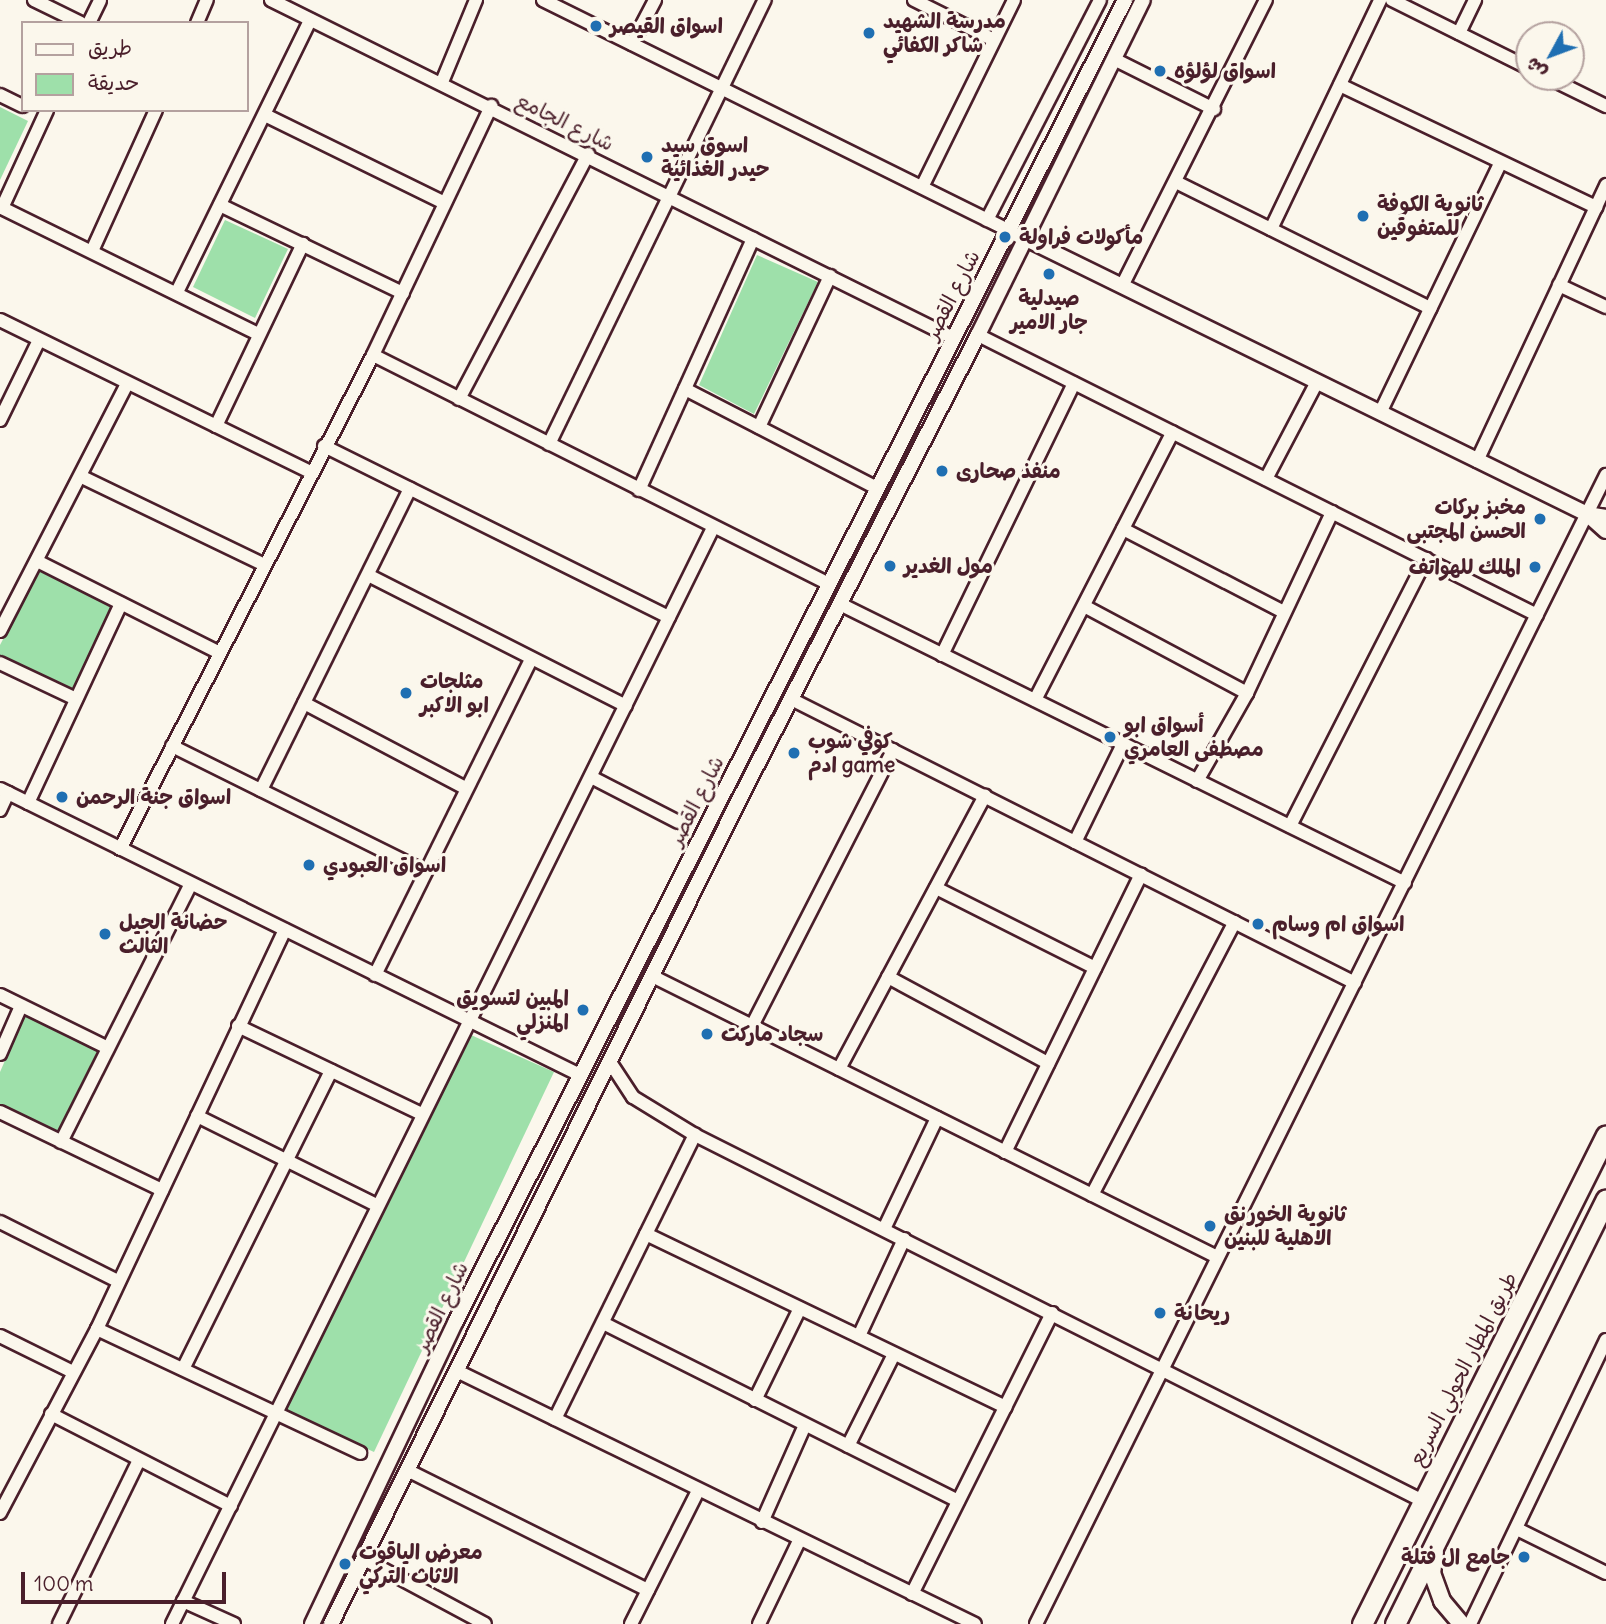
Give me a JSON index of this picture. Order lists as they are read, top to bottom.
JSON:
{
  "streets": {
    "highway": ["طريق المطار الحولي السريع"],
    "street": ["شارع الجامع", "شارع القصر"]
  },
  "crossings": [
    ["شارع الجامع", "شارع القصر"]
  ],
  "places": [
    "اسواق القيصر",
    "مدرسة الشهيد شاكر الكفائي",
    "اسواق لؤلؤه",
    "اسوق سيد حيدر الغذائية",
    "ثانوية الكوفة للمتفوقين",
    "مأكولات فراولة",
    "صيدلية جار الامير",
    "منفذ صحارى",
    "مخبز بركات الحسن المجتبى",
    "مول الغدير",
    "الملك للهواتف",
    "مثلجات ابو الاكبر",
    "أسواق ابو مصطفى العامري",
    "كوفي شوب ادم game",
    "اسواق جنة الرحمن",
    "اسواق العبودي",
    "اسواق ام وسام",
    "حضانة الجيل الثالث",
    "المبين لتسويق المنزلي",
    "سجاد ماركت",
    "ثانوية الخورنق الاهلية للبنين",
    "ريحانة",
    "جامع ال فتلة",
    "معرض الياقوت الاثاث التركي"
  ],
  "legend": ["طريق", "حديقة"],
  "scale_bar": "100 m",
  "north": "bottom left"
}
